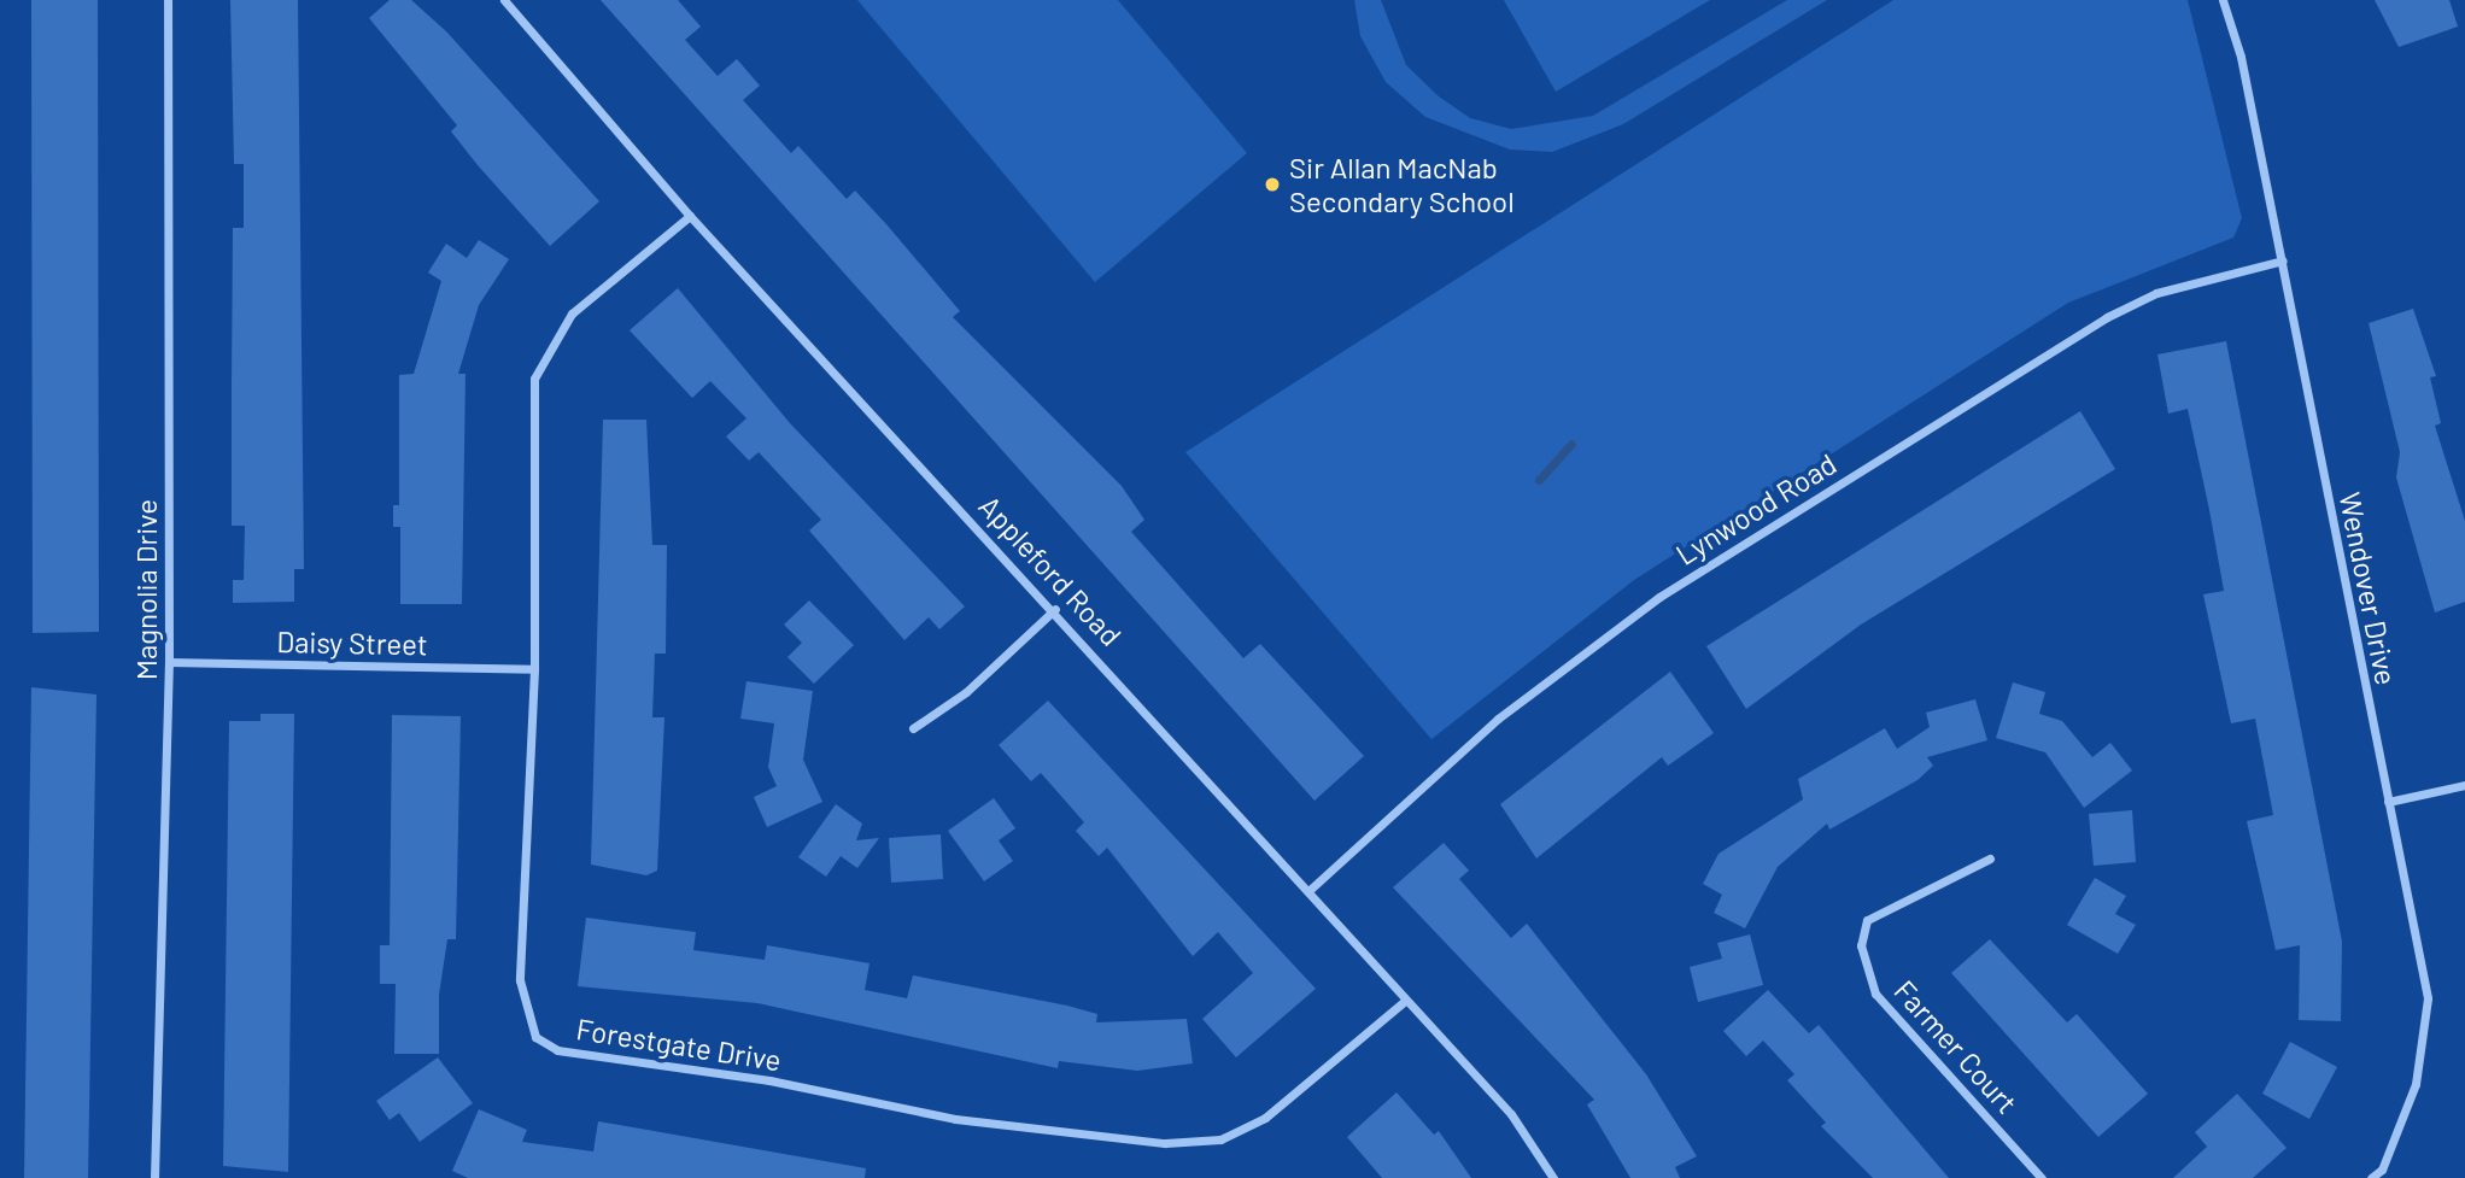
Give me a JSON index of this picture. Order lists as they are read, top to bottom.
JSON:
{
  "streets": {
    "street": [
      "Lynwood Road",
      "Appleford Road",
      "Wendover Drive",
      "Magnolia Drive",
      "Daisy Street",
      "Forestgate Drive",
      "Farmer Court"
    ]
  },
  "crossings": [
    ["Lynwood Road", "Appleford Road"],
    ["Lynwood Road", "Wendover Drive"],
    ["Appleford Road", "Forestgate Drive"],
    ["Magnolia Drive", "Daisy Street"],
    ["Daisy Street", "Forestgate Drive"]
  ],
  "places": ["Sir Allan MacNab Secondary School"]
}
